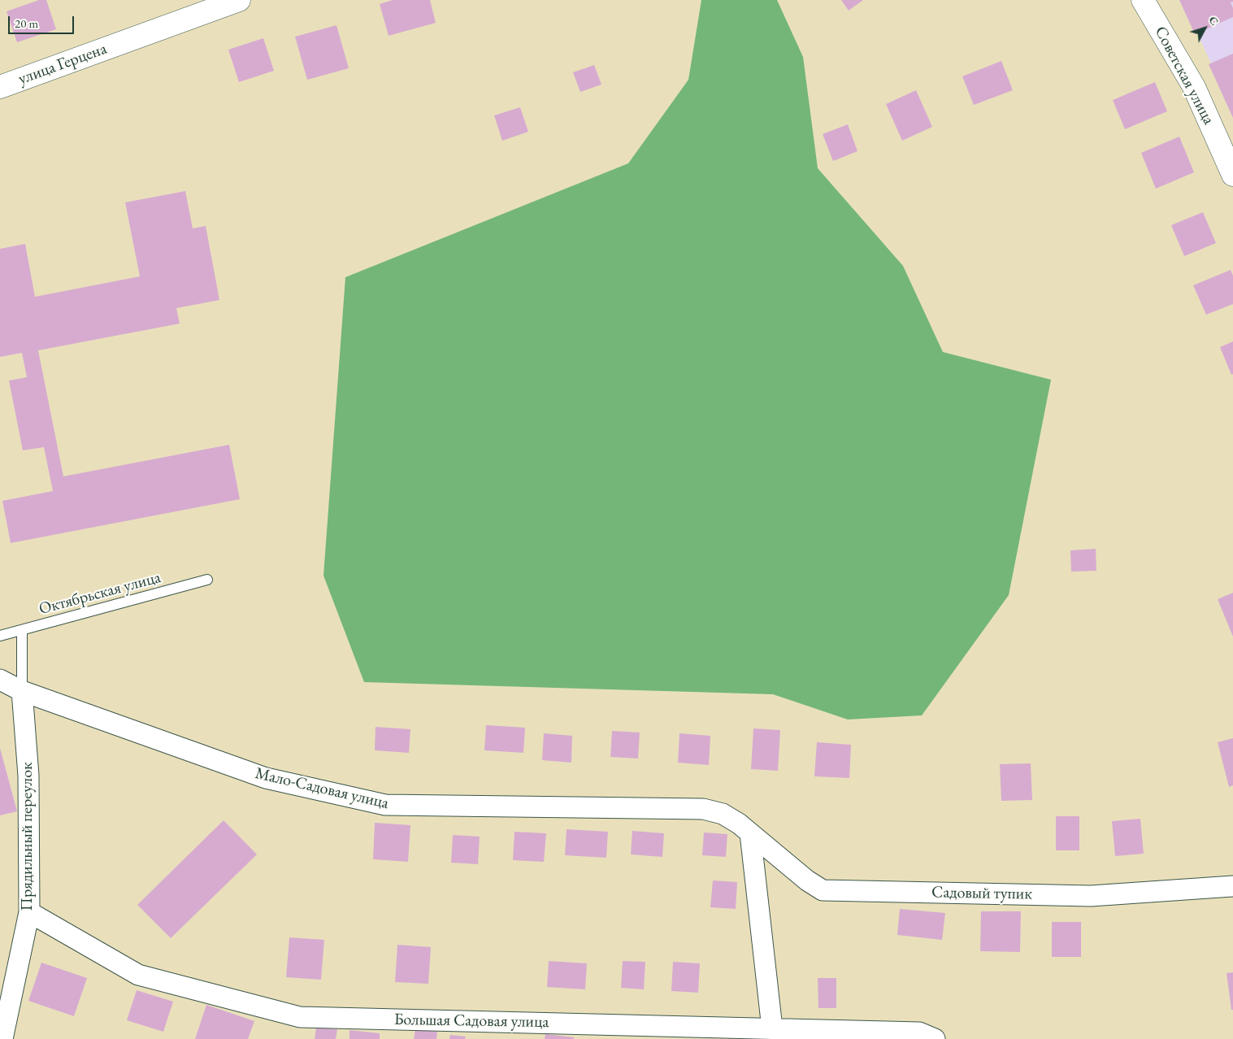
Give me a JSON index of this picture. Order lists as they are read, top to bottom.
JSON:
{
  "streets": {
    "street": [
      "улица Герцена",
      "Советская улица",
      "Мало-Садовая улица",
      "Прядильный переулок",
      "Садовый тупик",
      "Большая Садовая улица"
    ],
    "lane": ["Октябрьская улица"]
  },
  "crossings": [
    ["Октябрьская улица", "Прядильный переулок"],
    ["Мало-Садовая улица", "Прядильный переулок"],
    ["Мало-Садовая улица", "Садовый тупик"],
    ["Прядильный переулок", "Большая Садовая улица"]
  ],
  "scale_bar": "20 m",
  "north": "top right"
}
